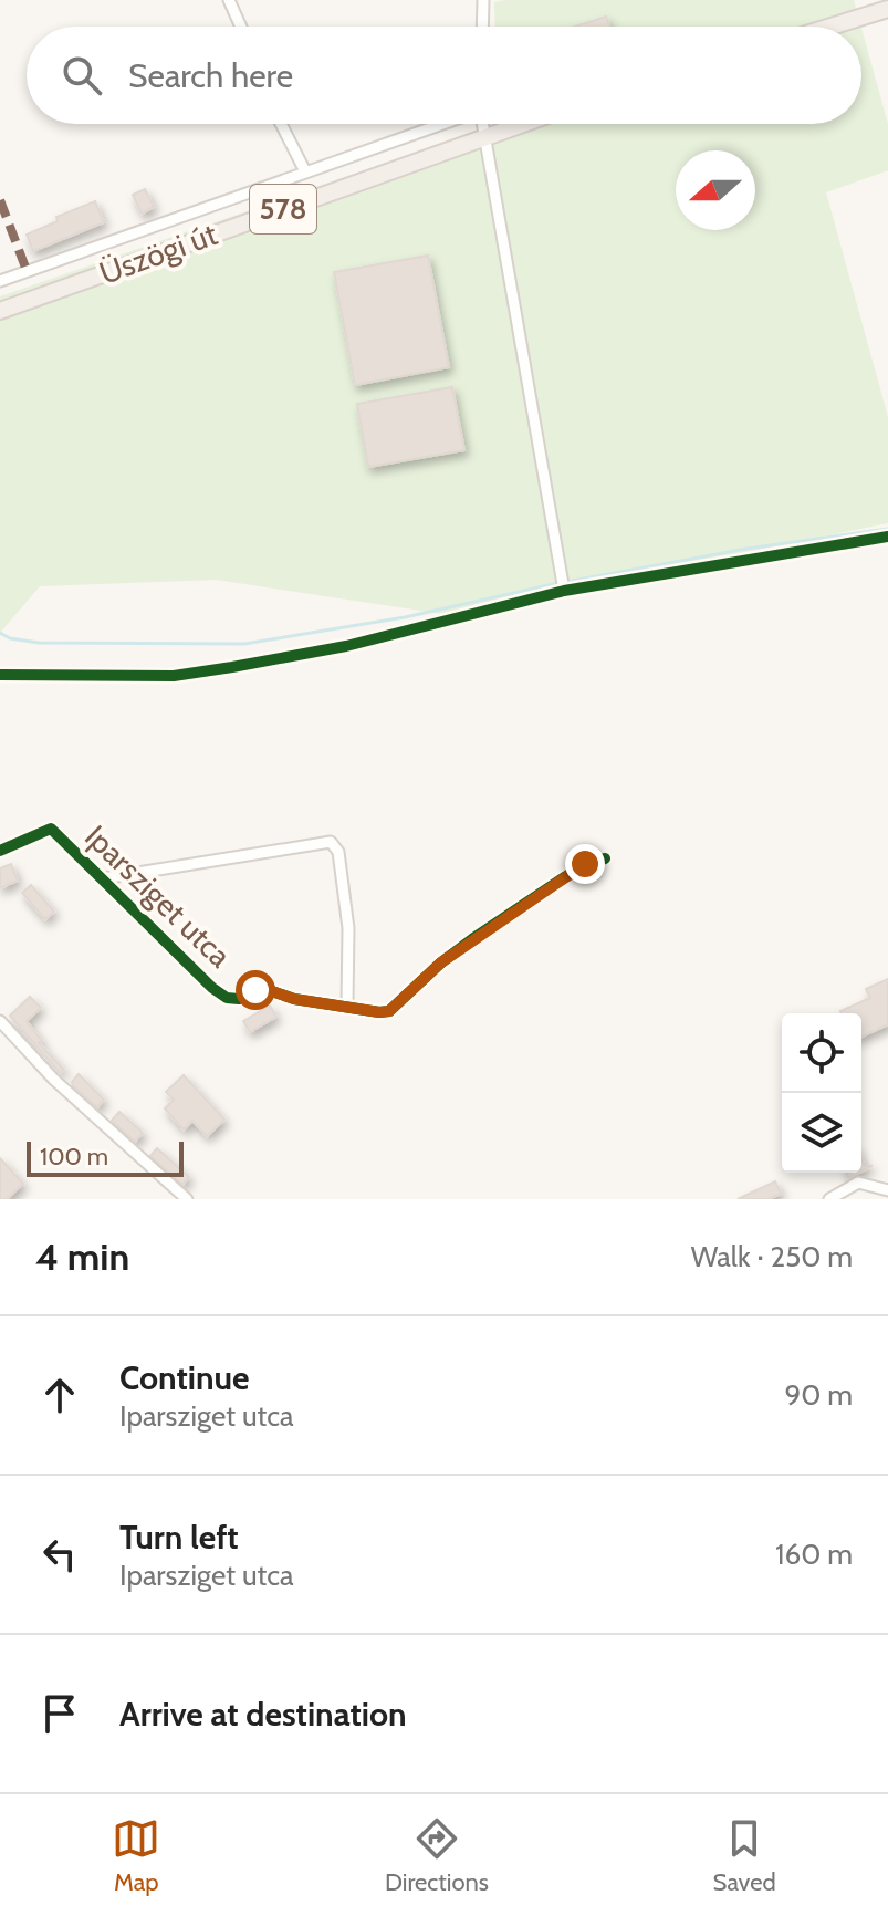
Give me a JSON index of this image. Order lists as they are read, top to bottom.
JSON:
{
  "streets": {
    "main road": ["578", "Üszögi út"],
    "street": ["Iparsziget utca"]
  },
  "scale_bar": "100 m",
  "north": "left",
  "page": {
    "search": "Search here",
    "scale": "100 m",
    "heading": ["4 min", "Walk · 250 m"],
    "list": [
      ["Continue", "Iparsziget utca", "90 m"],
      ["Turn left", "Iparsziget utca", "160 m"],
      "Arrive at destination"
    ],
    "nav": ["Map", "Directions", "Saved"]
  }
}
